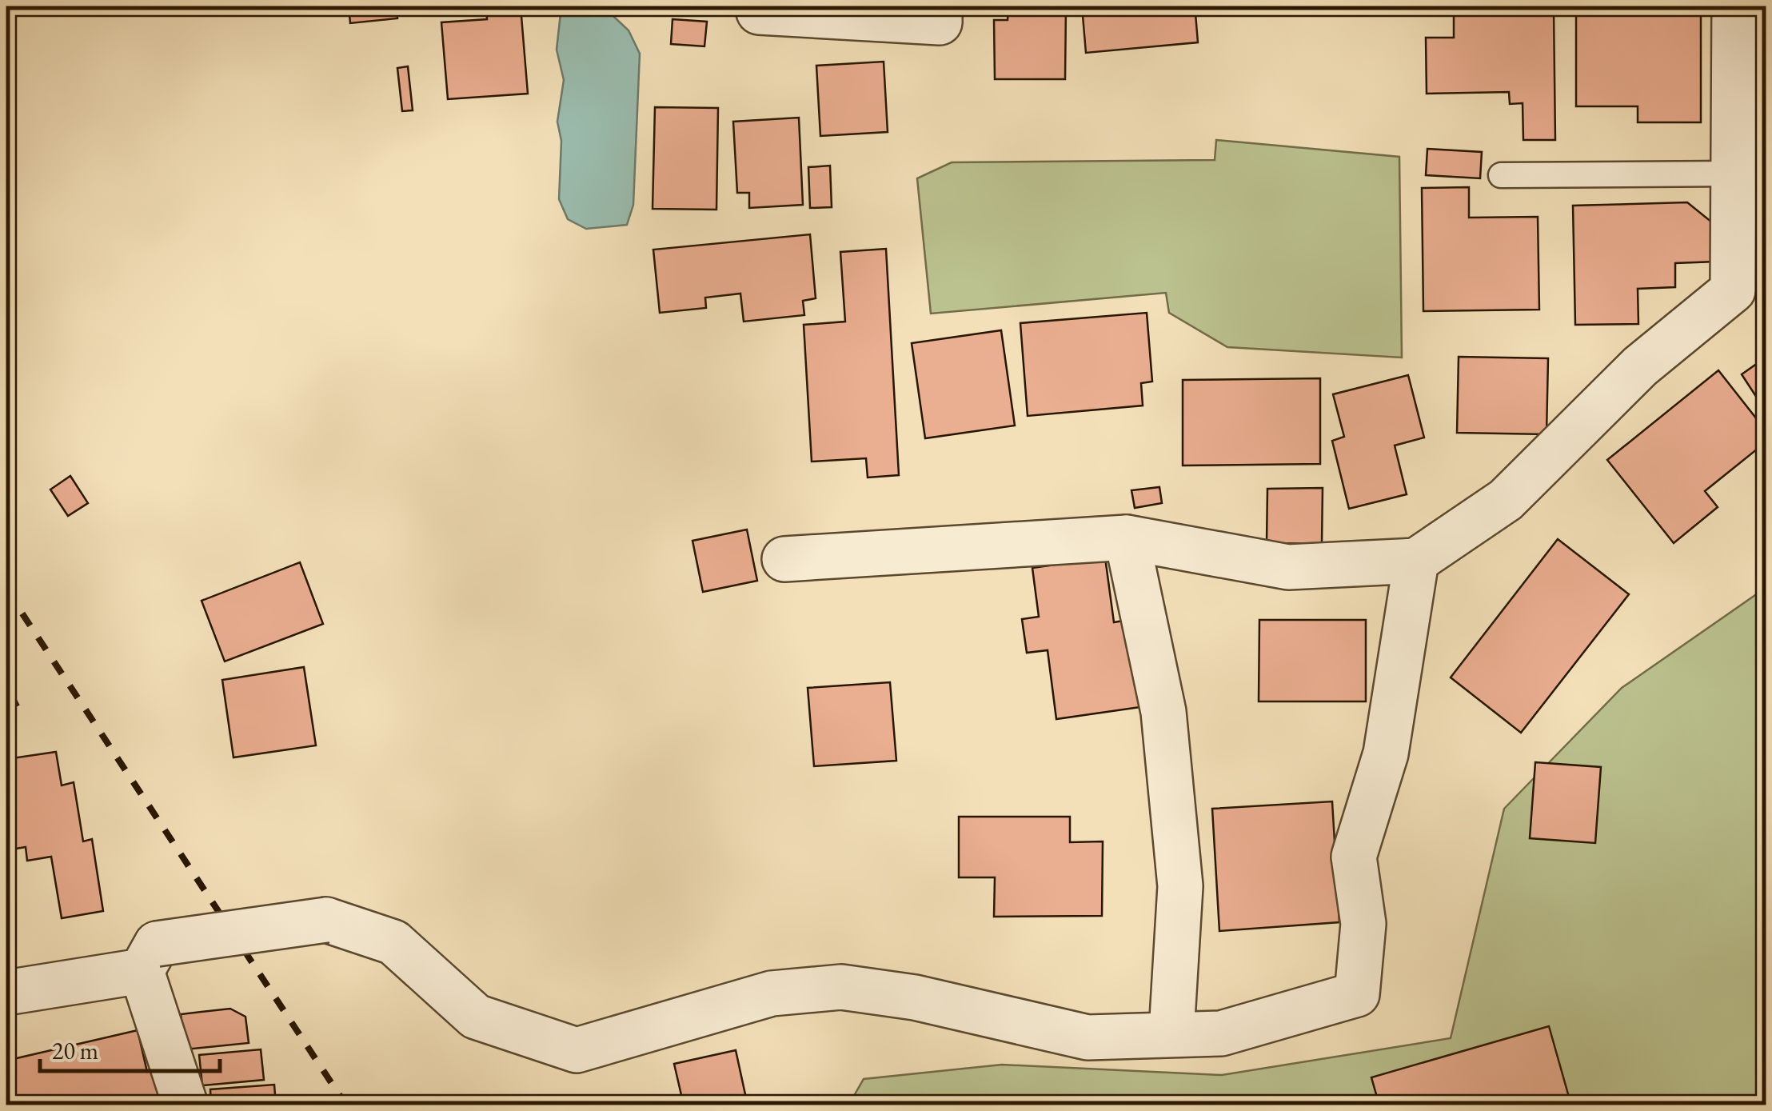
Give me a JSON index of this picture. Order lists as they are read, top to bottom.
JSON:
{
  "scale_bar": "20 m"
}
